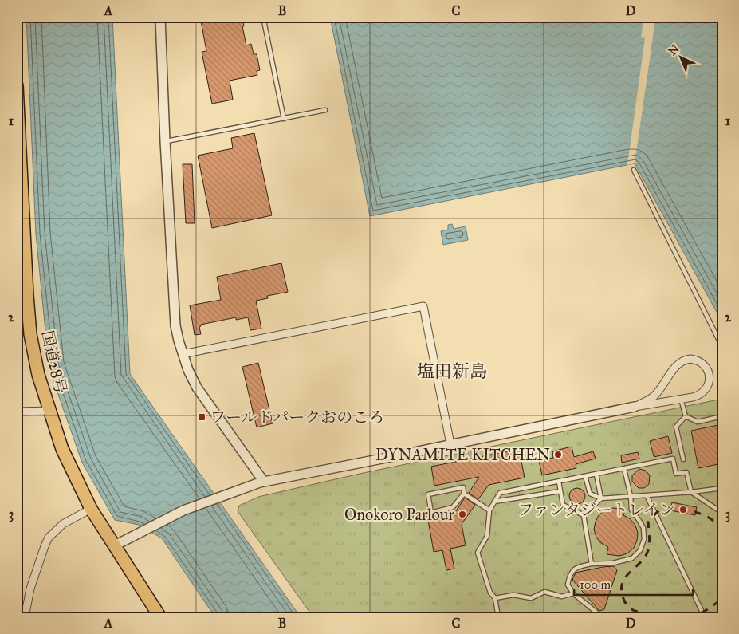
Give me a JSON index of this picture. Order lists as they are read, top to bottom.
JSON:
{
  "streets": {
    "highway": ["国道28号"]
  },
  "districts": ["塩田新島"],
  "places": {
    "transit": ["ワールドパークおのころ"],
    "other": ["DYNAMITE KITCHEN", "ファンタジートレイン", "Onokoro Parlour"]
  },
  "scale_bar": "100 m",
  "north": "top left",
  "grid": {
    "columns": [
      "A",
      "B",
      "C",
      "D"
    ],
    "rows": ["1", "2", "3"]
  }
}
